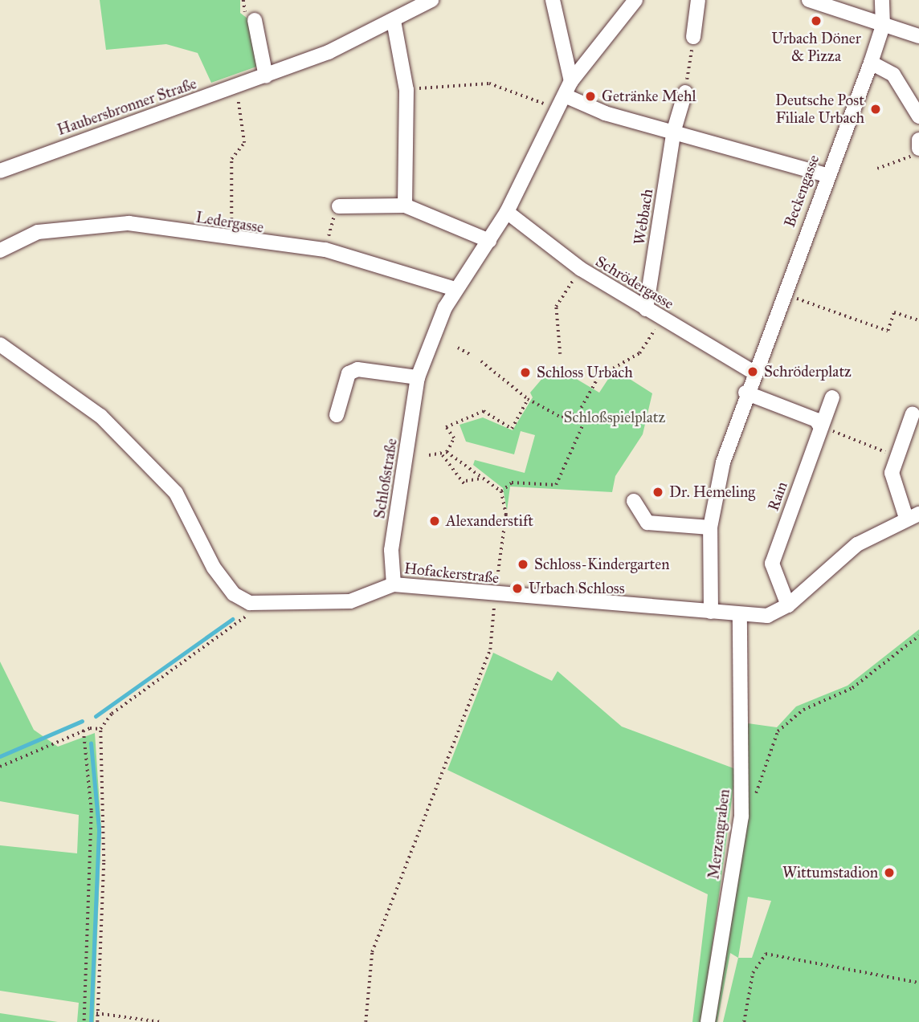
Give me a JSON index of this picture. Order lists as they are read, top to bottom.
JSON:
{
  "streets": {
    "street": [
      "Haubersbronner Straße",
      "Beckengasse",
      "Webbach",
      "Ledergasse",
      "Schrödergasse",
      "Schloßstraße",
      "Rain",
      "Hofackerstraße",
      "Merzengraben"
    ]
  },
  "crossings": [
    ["Beckengasse", "Schrödergasse"],
    ["Beckengasse", "Hofackerstraße"],
    ["Webbach", "Schrödergasse"],
    ["Ledergasse", "Schloßstraße"],
    ["Schrödergasse", "Schloßstraße"],
    ["Schloßstraße", "Hofackerstraße"],
    ["Rain", "Hofackerstraße"],
    ["Hofackerstraße", "Merzengraben"]
  ],
  "parks": ["Schloßspielplatz"],
  "places": [
    "Urbach Döner & Pizza",
    "Getränke Mehl",
    "Deutsche Post Filiale Urbach",
    "Schröderplatz",
    "Schloss Urbach",
    "Dr. Hemeling",
    "Alexanderstift",
    "Schloss-Kindergarten",
    "Urbach Schloss",
    "Wittumstadion"
  ]
}
